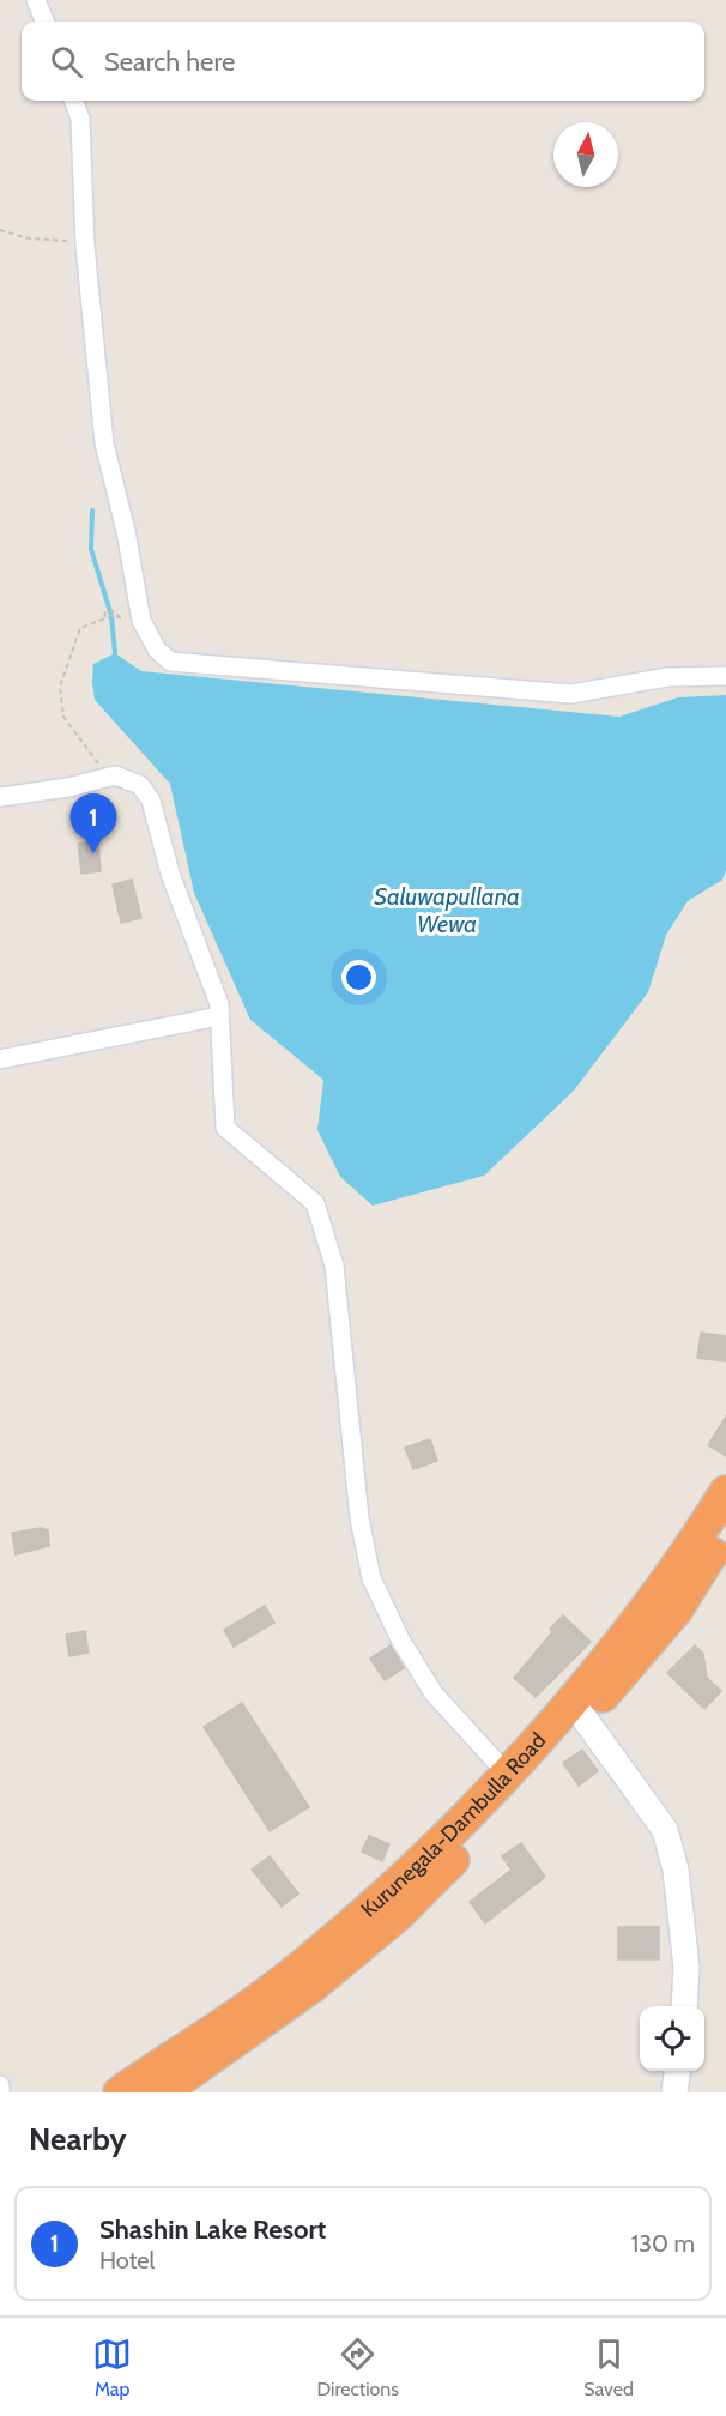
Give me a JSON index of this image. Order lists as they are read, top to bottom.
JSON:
{
  "streets": {
    "highway": ["Kurunegala-Dambulla Road"]
  },
  "water": ["Saluwapullana Wewa"],
  "north": "top",
  "page": {
    "search": "Search here",
    "pins": "1",
    "heading": "Nearby",
    "list": [
      {
        "mark": "1",
        "name": "Shashin Lake Resort",
        "note": "Hotel",
        "value": "130 m"
      }
    ],
    "nav": ["Map", "Directions", "Saved"]
  }
}
